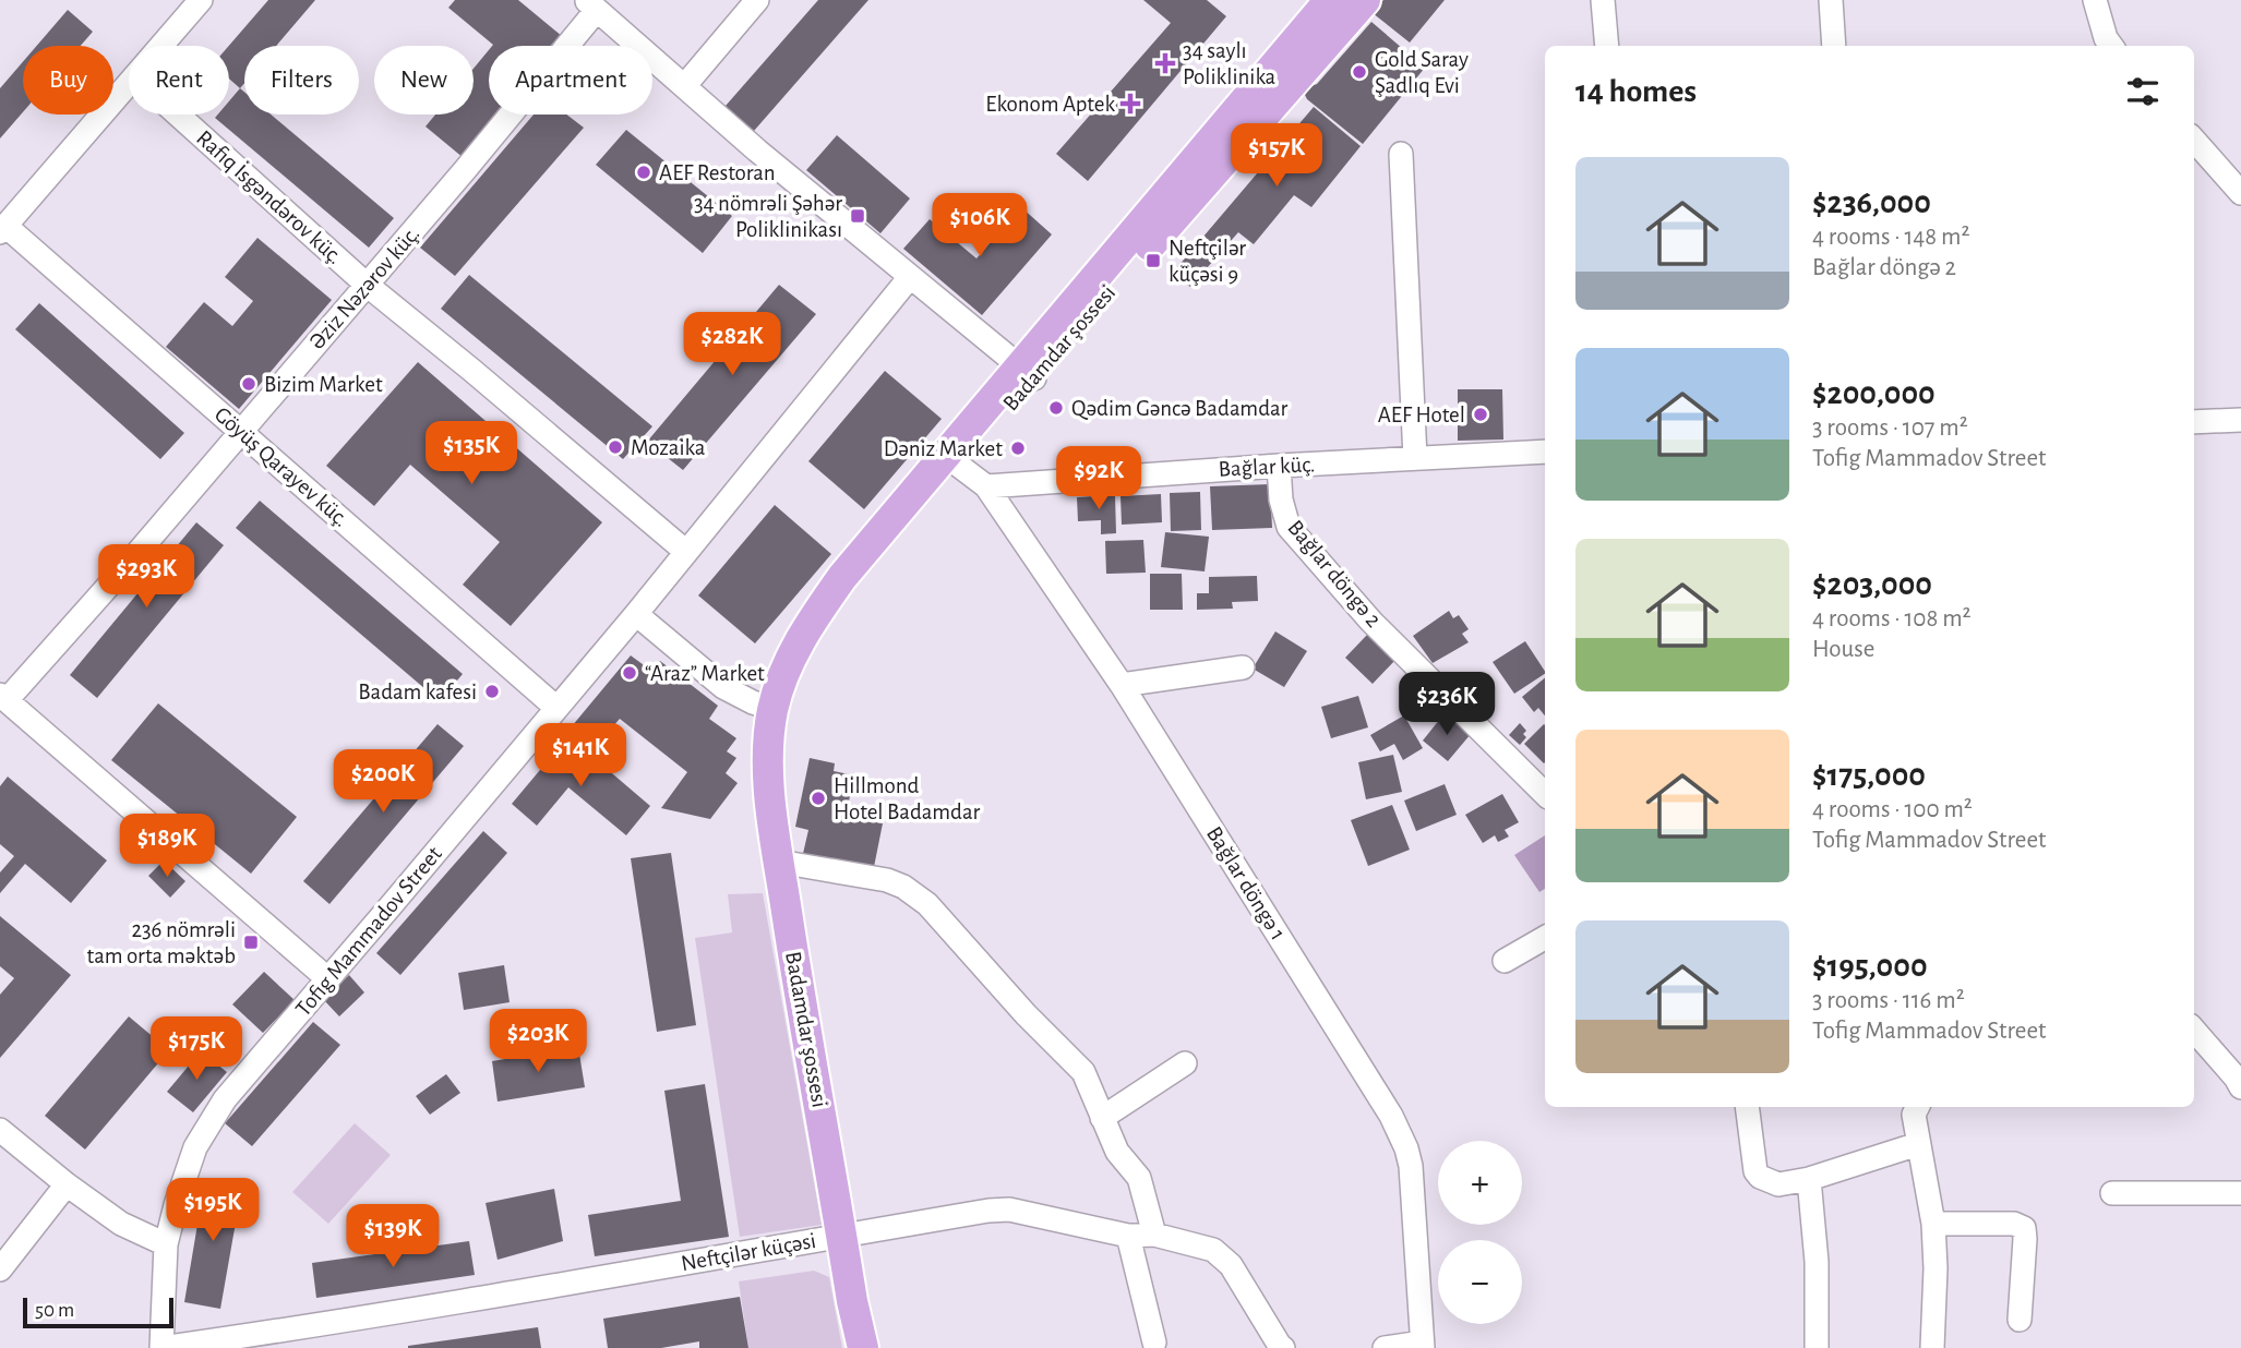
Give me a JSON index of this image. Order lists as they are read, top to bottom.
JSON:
{
  "streets": {
    "main road": ["Badamdar şossesi"],
    "street": [
      "Rafiq İsgəndərov küç.",
      "Əziz Nəzərov küç.",
      "Göyüş Qarayev küç.",
      "Bağlar küç.",
      "Bağlar döngə 2",
      "Bağlar döngə 1",
      "Tofig Mammadov Street",
      "Neftçilər küçəsi"
    ]
  },
  "crossings": [
    ["Rafiq İsgəndərov küç.", "Əziz Nəzərov küç."],
    ["Rafiq İsgəndərov küç.", "Tofig Mammadov Street"],
    ["Əziz Nəzərov küç.", "Badamdar şossesi"],
    ["Əziz Nəzərov küç.", "Göyüş Qarayev küç."],
    ["Əziz Nəzərov küç.", "Tofig Mammadov Street"],
    ["Badamdar şossesi", "Bağlar döngə 1"],
    ["Badamdar şossesi", "Neftçilər küçəsi"],
    ["Göyüş Qarayev küç.", "Tofig Mammadov Street"],
    ["Bağlar küç.", "Bağlar döngə 2"],
    ["Bağlar küç.", "Bağlar döngə 1"],
    ["Tofig Mammadov Street", "Neftçilər küçəsi"]
  ],
  "places": {
    "health": ["34 saylı Poliklinika", "Ekonom Aptek"],
    "other": [
      "Gold Saray Şadlıq Evi",
      "AEF Restoran",
      "Bizim Market",
      "Qədim Gəncə Badamdar",
      "AEF Hotel",
      "Mozaika",
      "Dəniz Market",
      "“Araz” Market",
      "Badam kafesi",
      "Hillmond Hotel Badamdar"
    ],
    "transit": ["34 nömrəli Şəhər Poliklinikası", "Neftçilər küçəsi 9", "236 nömrəli tam orta məktəb"]
  },
  "scale_bar": "50 m",
  "page": {
    "chip": [
      "Buy",
      "Rent",
      "Filters",
      "New",
      "Apartment"
    ],
    "heading": "14 homes",
    "price": [
      "$157K",
      "$106K",
      "$282K",
      "$135K",
      "$92K",
      "$293K",
      "$236K",
      "$141K",
      "$200K",
      "$189K",
      "$203K",
      "$175K",
      "$195K",
      "$139K"
    ],
    "list": [
      {
        "name": "$236,000",
        "note": "4 rooms · 148 m² · Bağlar döngə 2"
      },
      {
        "name": "$200,000",
        "note": "3 rooms · 107 m² · Tofig Mammadov Street"
      },
      {
        "name": "$203,000",
        "note": "4 rooms · 108 m² · House"
      },
      {
        "name": "$175,000",
        "note": "4 rooms · 100 m² · Tofig Mammadov Street"
      },
      {
        "name": "$195,000",
        "note": "3 rooms · 116 m² · Tofig Mammadov Street"
      }
    ],
    "map_buttons": ["+", "−"],
    "scale": "50 m"
  }
}
